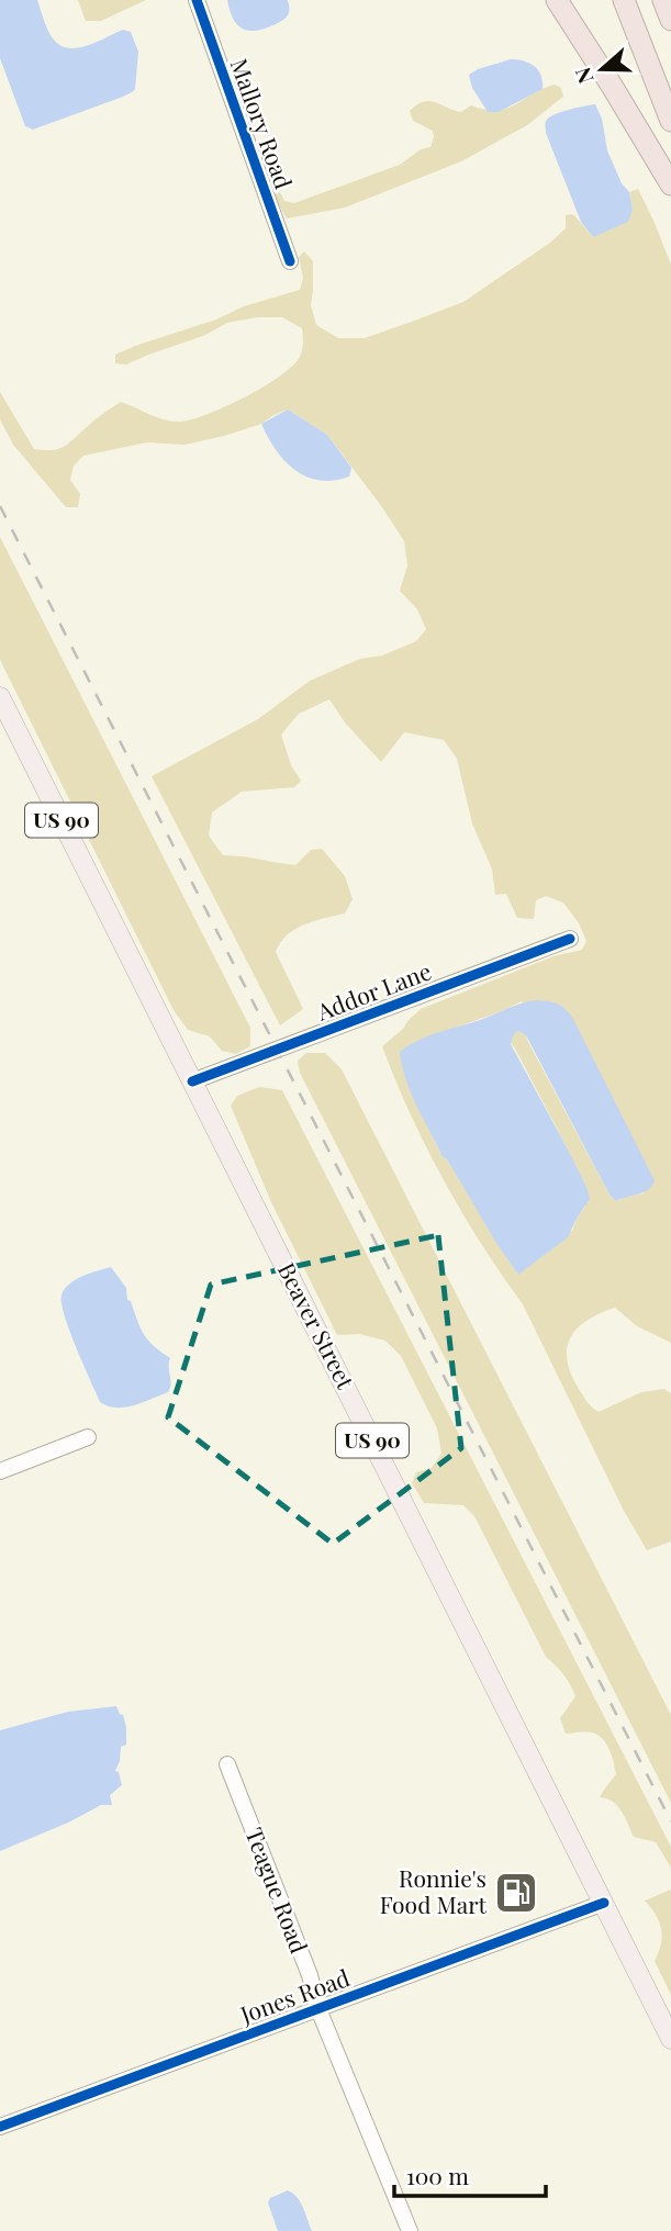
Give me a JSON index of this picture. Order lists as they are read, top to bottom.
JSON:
{
  "streets": {
    "main road": ["US 90", "Beaver Street"],
    "street": [
      "Mallory Road",
      "Addor Lane",
      "Teague Road",
      "Jones Road"
    ]
  },
  "crossings": [
    ["Addor Lane", "Beaver Street"],
    ["Beaver Street", "Jones Road"],
    ["Teague Road", "Jones Road"]
  ],
  "places": {
    "fuel station": ["Ronnie's Food Mart"]
  },
  "scale_bar": "100 m",
  "north": "left"
}
